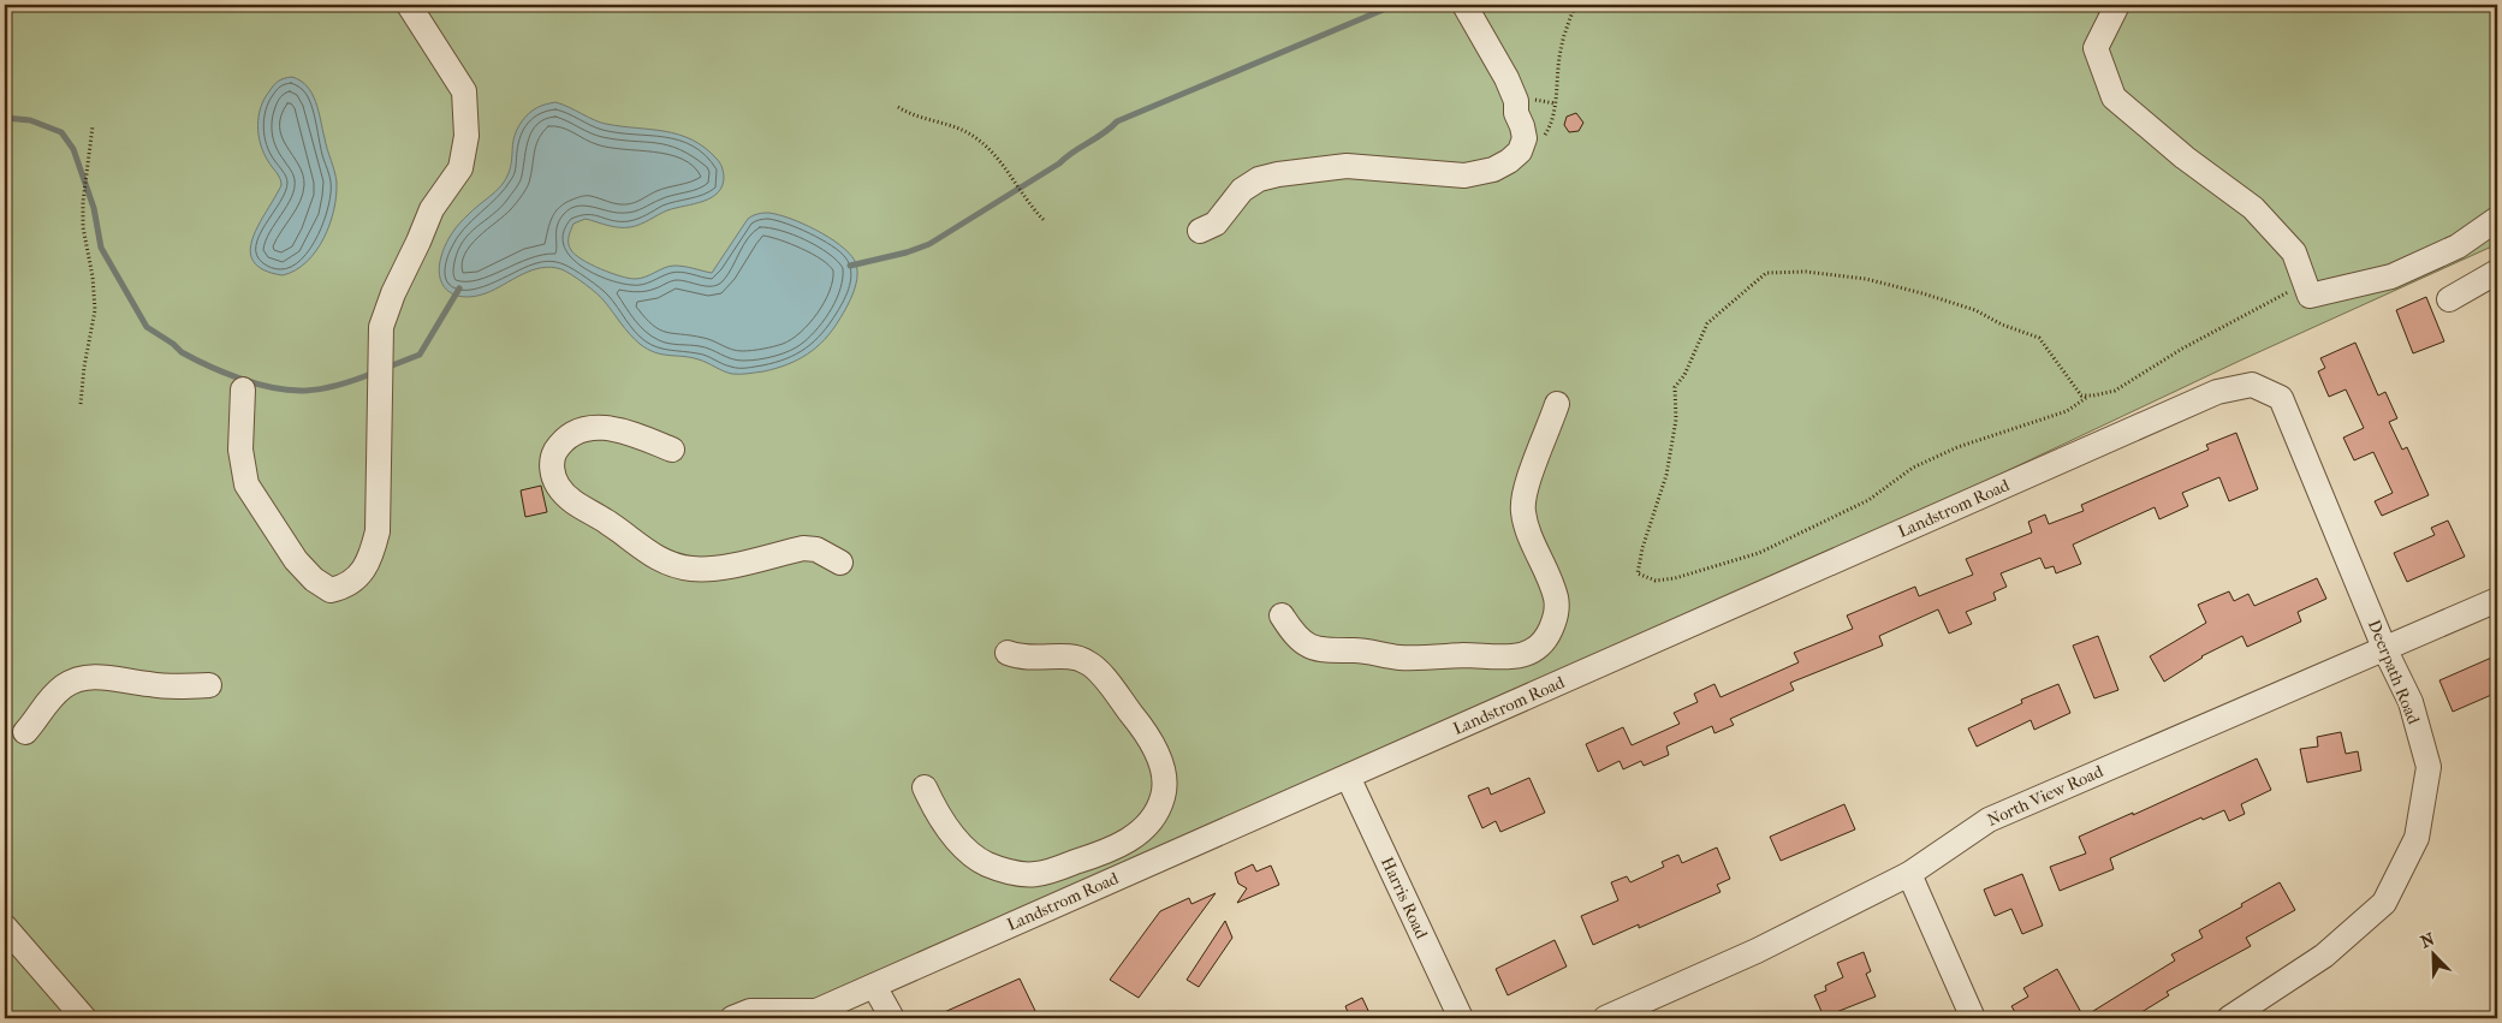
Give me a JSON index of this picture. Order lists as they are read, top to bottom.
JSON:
{
  "streets": {
    "street": [
      "Landstrom Road",
      "Deerpath Road",
      "North View Road",
      "Harris Road"
    ]
  },
  "crossings": [
    ["Landstrom Road", "Deerpath Road"],
    ["Landstrom Road", "Harris Road"],
    ["Deerpath Road", "North View Road"]
  ],
  "north": "top left"
}
